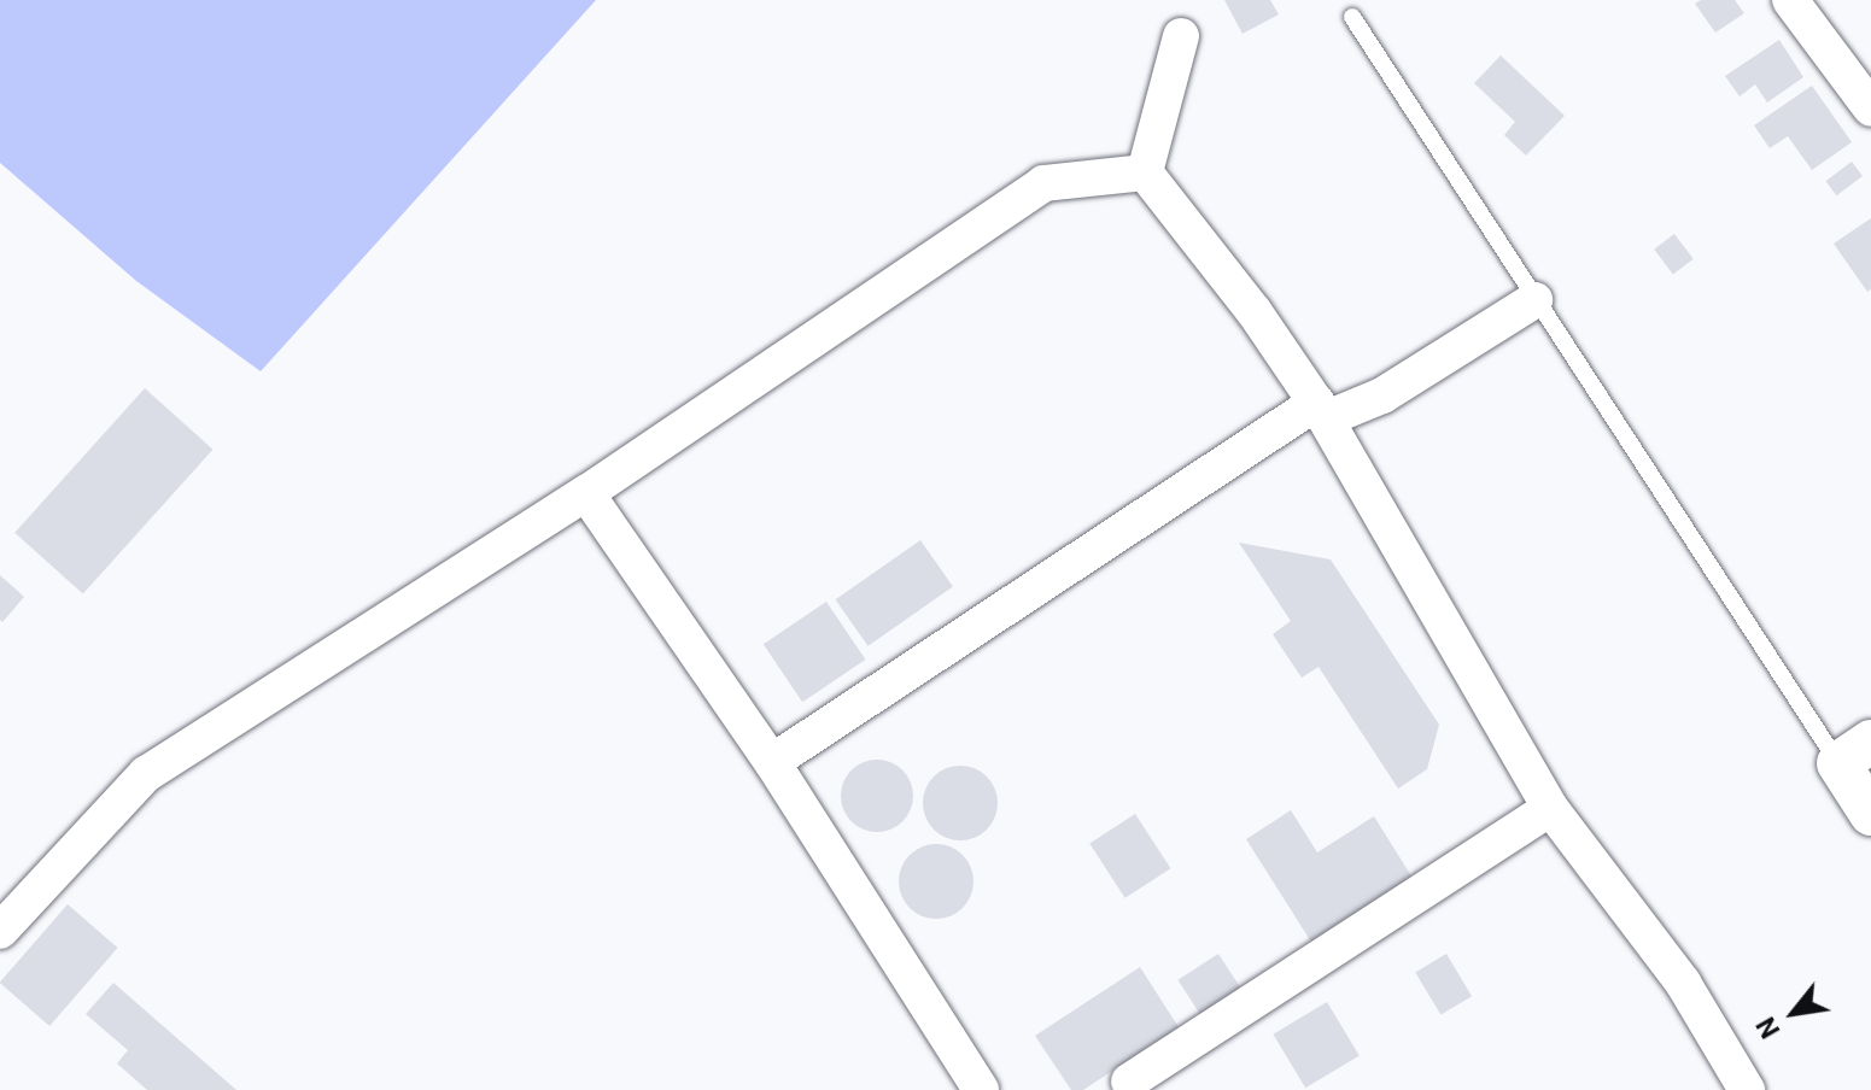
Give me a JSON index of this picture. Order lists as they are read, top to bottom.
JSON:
{
  "north": "bottom left"
}
